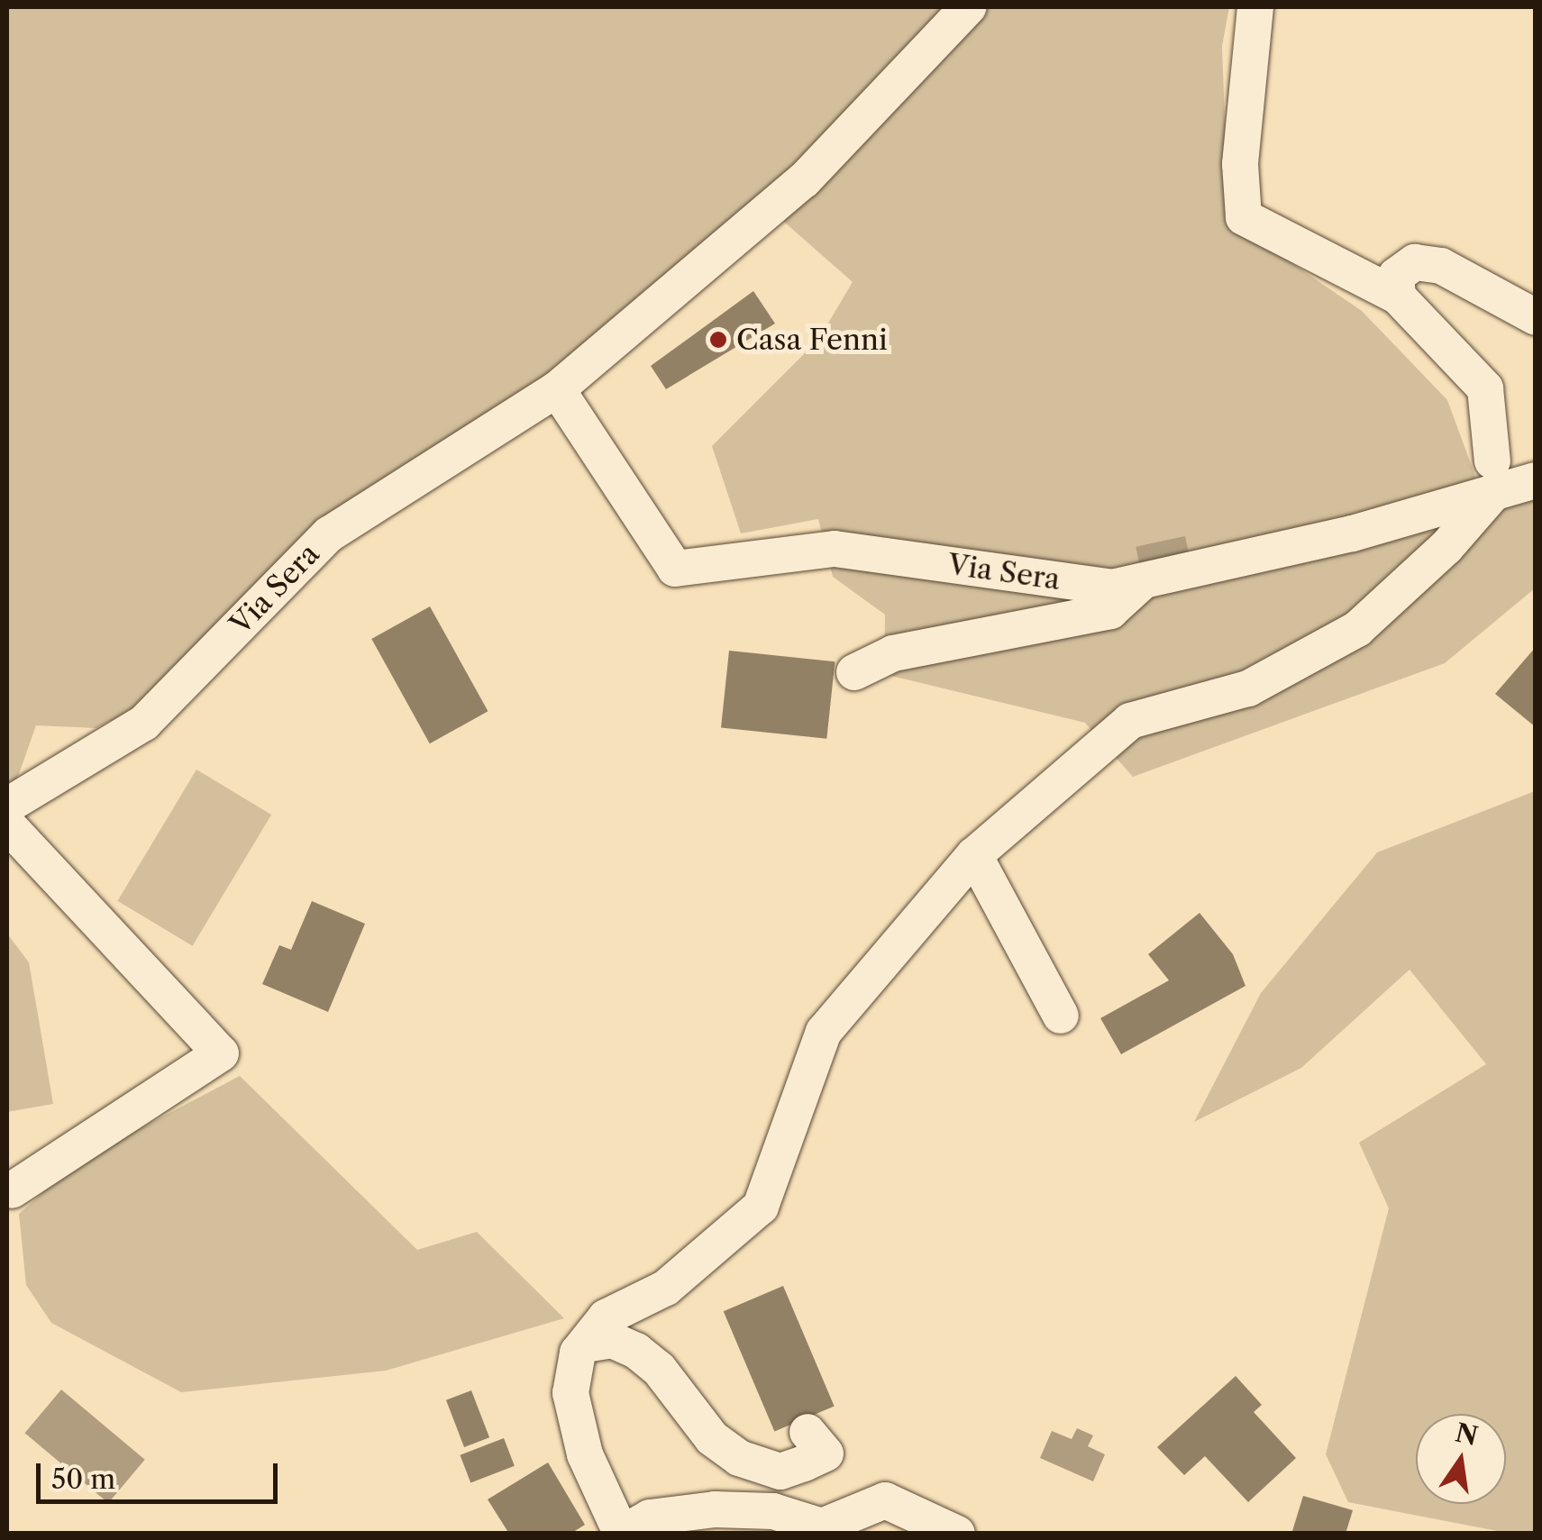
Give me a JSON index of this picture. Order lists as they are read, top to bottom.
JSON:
{
  "streets": {
    "street": ["Via Sera"]
  },
  "places": ["Casa Fenni"],
  "scale_bar": "50 m",
  "north": "top"
}
